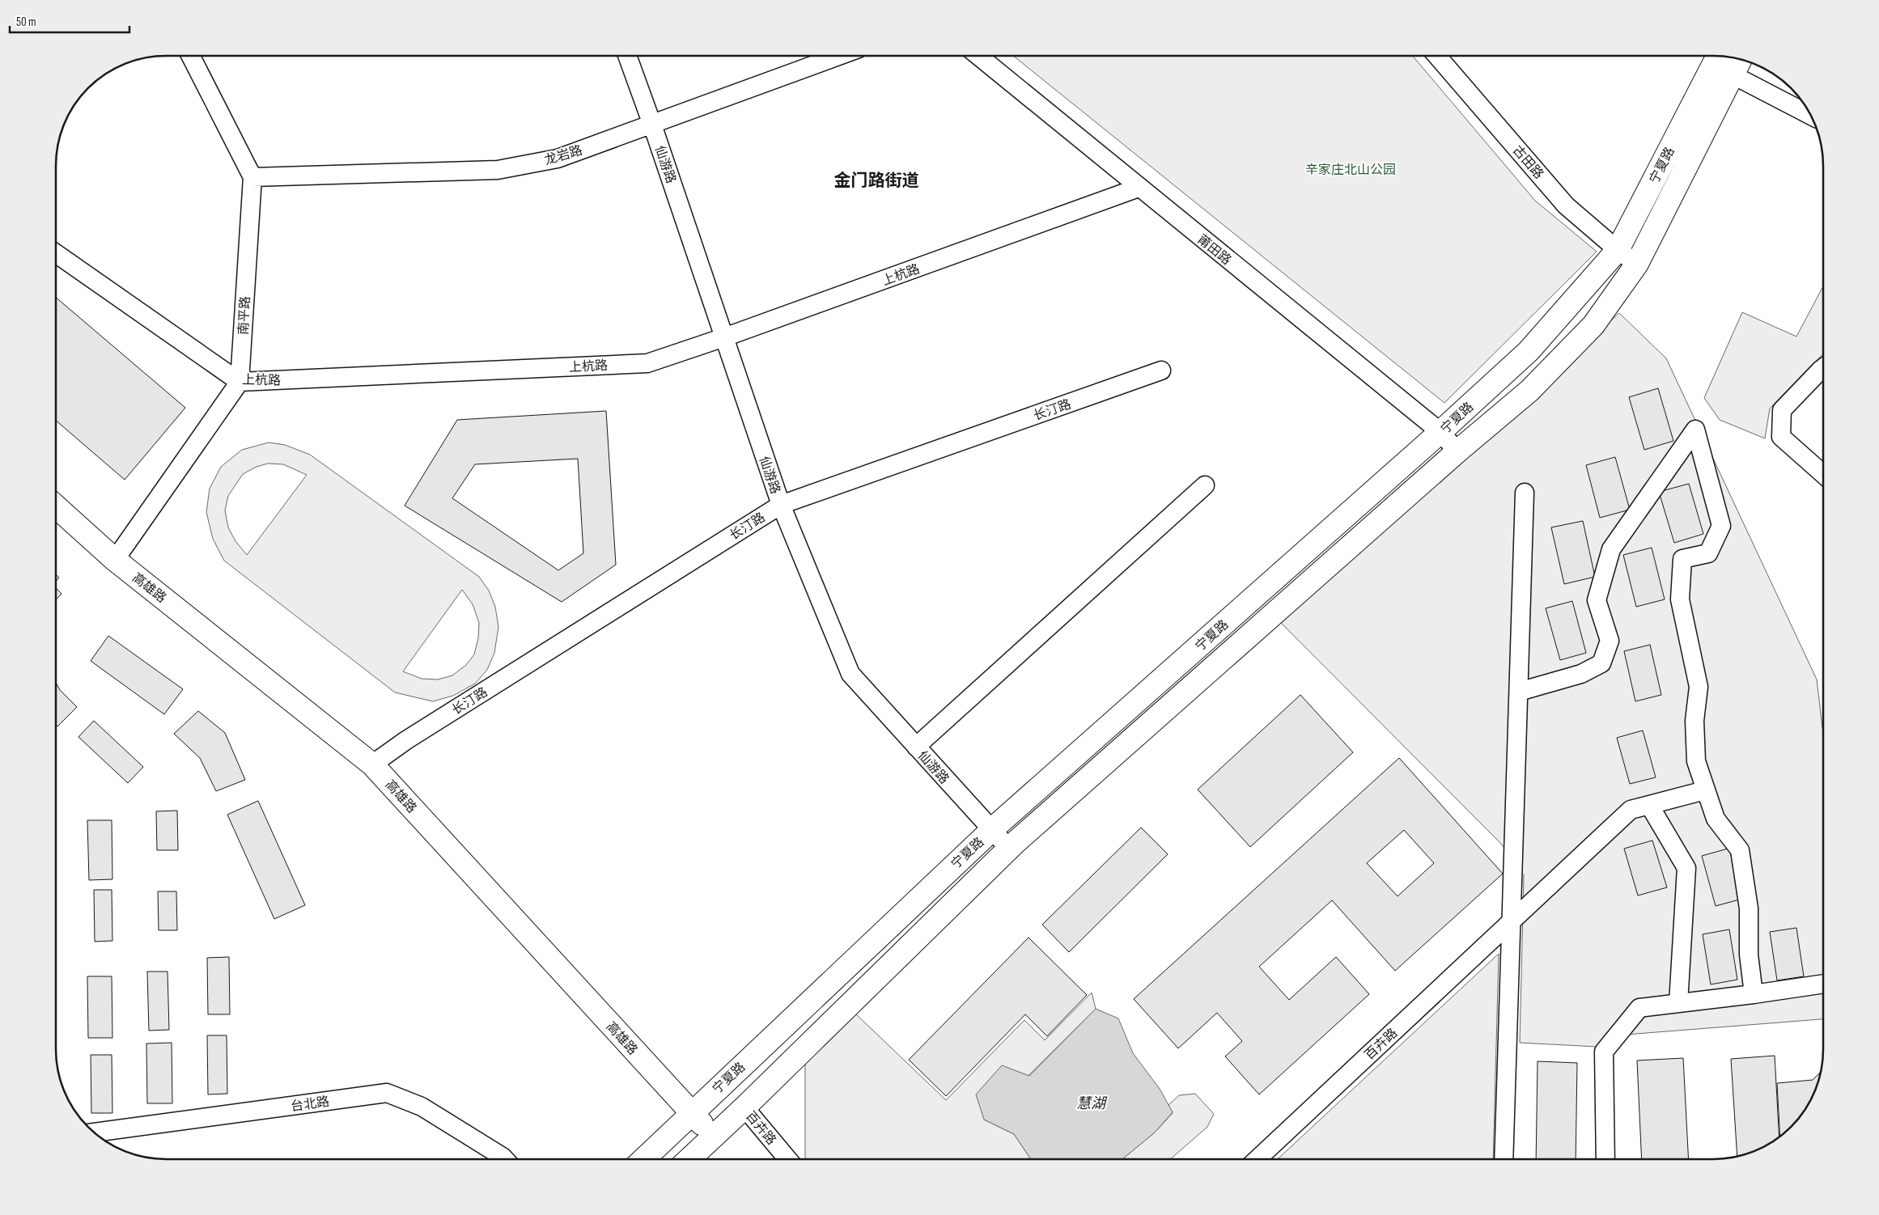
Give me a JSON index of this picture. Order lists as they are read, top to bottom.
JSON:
{
  "streets": {
    "main road": ["宁夏路", "高雄路"],
    "street": [
      "龙岩路",
      "古田路",
      "仙游路",
      "莆田路",
      "上杭路",
      "南平路",
      "长汀路",
      "百卉路",
      "台北路"
    ]
  },
  "crossings": [
    ["龙岩路", "仙游路"],
    ["龙岩路", "南平路"],
    ["古田路", "宁夏路"],
    ["仙游路", "宁夏路"],
    ["仙游路", "上杭路"],
    ["仙游路", "长汀路"],
    ["宁夏路", "莆田路"],
    ["宁夏路", "高雄路"],
    ["宁夏路", "百卉路"],
    ["莆田路", "上杭路"],
    ["上杭路", "南平路"],
    ["长汀路", "高雄路"]
  ],
  "districts": ["金门路街道"],
  "water": ["慧湖"],
  "parks": ["辛家庄北山公园"],
  "scale_bar": "50 m"
}
